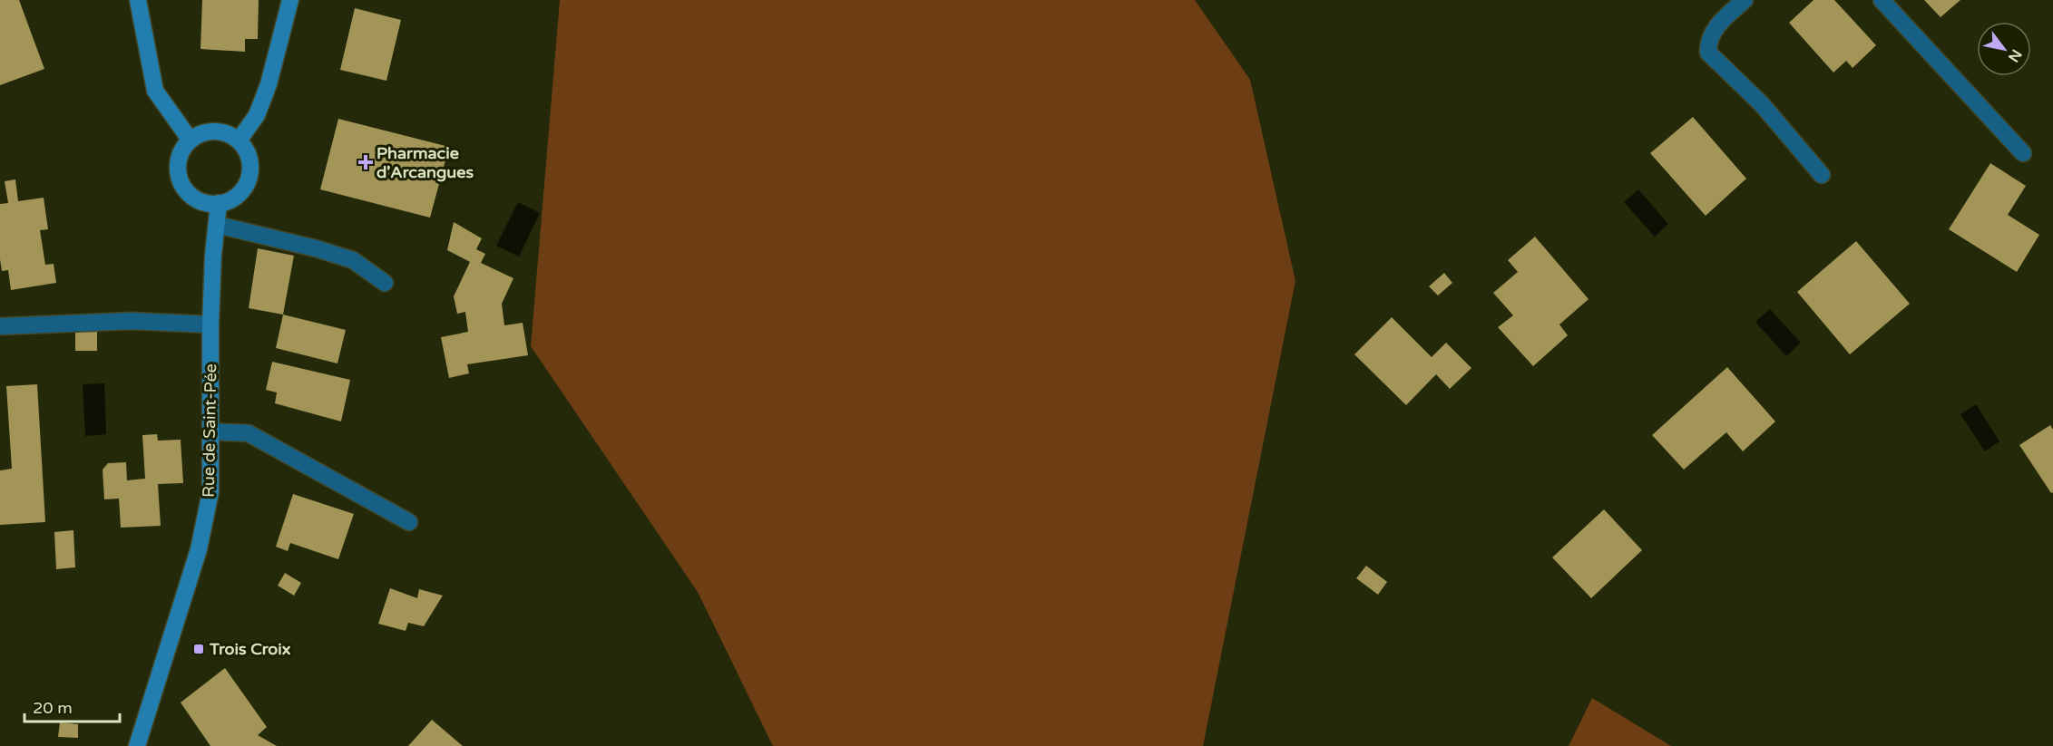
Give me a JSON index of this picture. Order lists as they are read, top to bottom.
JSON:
{
  "streets": {
    "main road": ["Rue de Saint-Pée"]
  },
  "places": {
    "health": ["Pharmacie d'Arcangues"],
    "transit": ["Trois Croix"]
  },
  "scale_bar": "20 m",
  "north": "bottom right"
}
